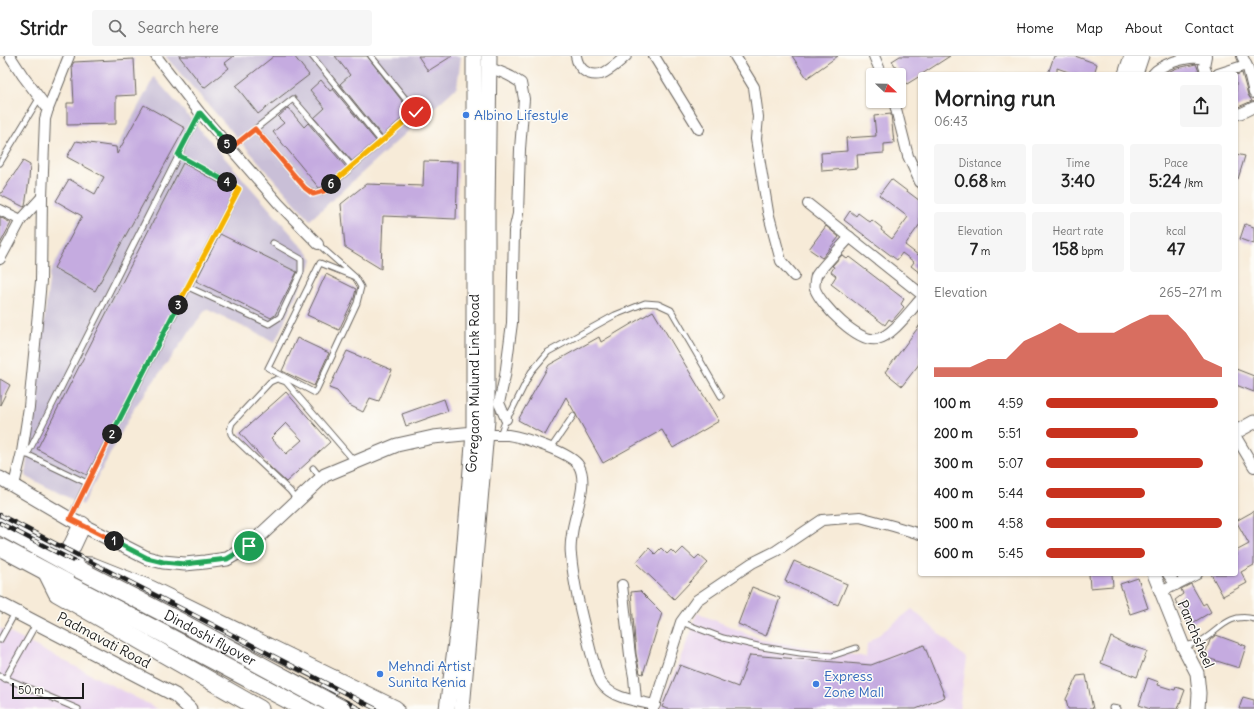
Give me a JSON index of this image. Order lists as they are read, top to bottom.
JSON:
{
  "streets": {
    "highway": ["Dindoshi flyover"],
    "main road": ["Goregaon Mulund Link Road"],
    "street": ["Panchsheel", "Padmavati Road"]
  },
  "places": ["Albino Lifestyle", "Mehndi Artist Sunita Kenia", "Express Zone Mall"],
  "scale_bar": "50 m",
  "north": "right",
  "page": {
    "header": "Stridr",
    "search": "Search here",
    "nav": [
      "Home",
      "Map",
      "About",
      "Contact"
    ],
    "heading": ["Morning run", "06:43"],
    "pins": [
      "5",
      "4",
      "6",
      "3",
      "2",
      "1"
    ],
    "stats": [
      ["Distance", "0.68 km"],
      ["Time", "3:40"],
      ["Pace", "5:24 /km"],
      ["Elevation", "7 m"],
      ["Heart rate", "158 bpm"],
      ["kcal", "47"]
    ],
    "chart": ["Elevation", "265–271 m"],
    "list": [
      {
        "name": "100 m",
        "note": "4:59"
      },
      {
        "name": "200 m",
        "note": "5:51"
      },
      {
        "name": "300 m",
        "note": "5:07"
      },
      {
        "name": "400 m",
        "note": "5:44"
      },
      {
        "name": "500 m",
        "note": "4:58"
      },
      {
        "name": "600 m",
        "note": "5:45"
      }
    ],
    "scale": "50 m"
  }
}
